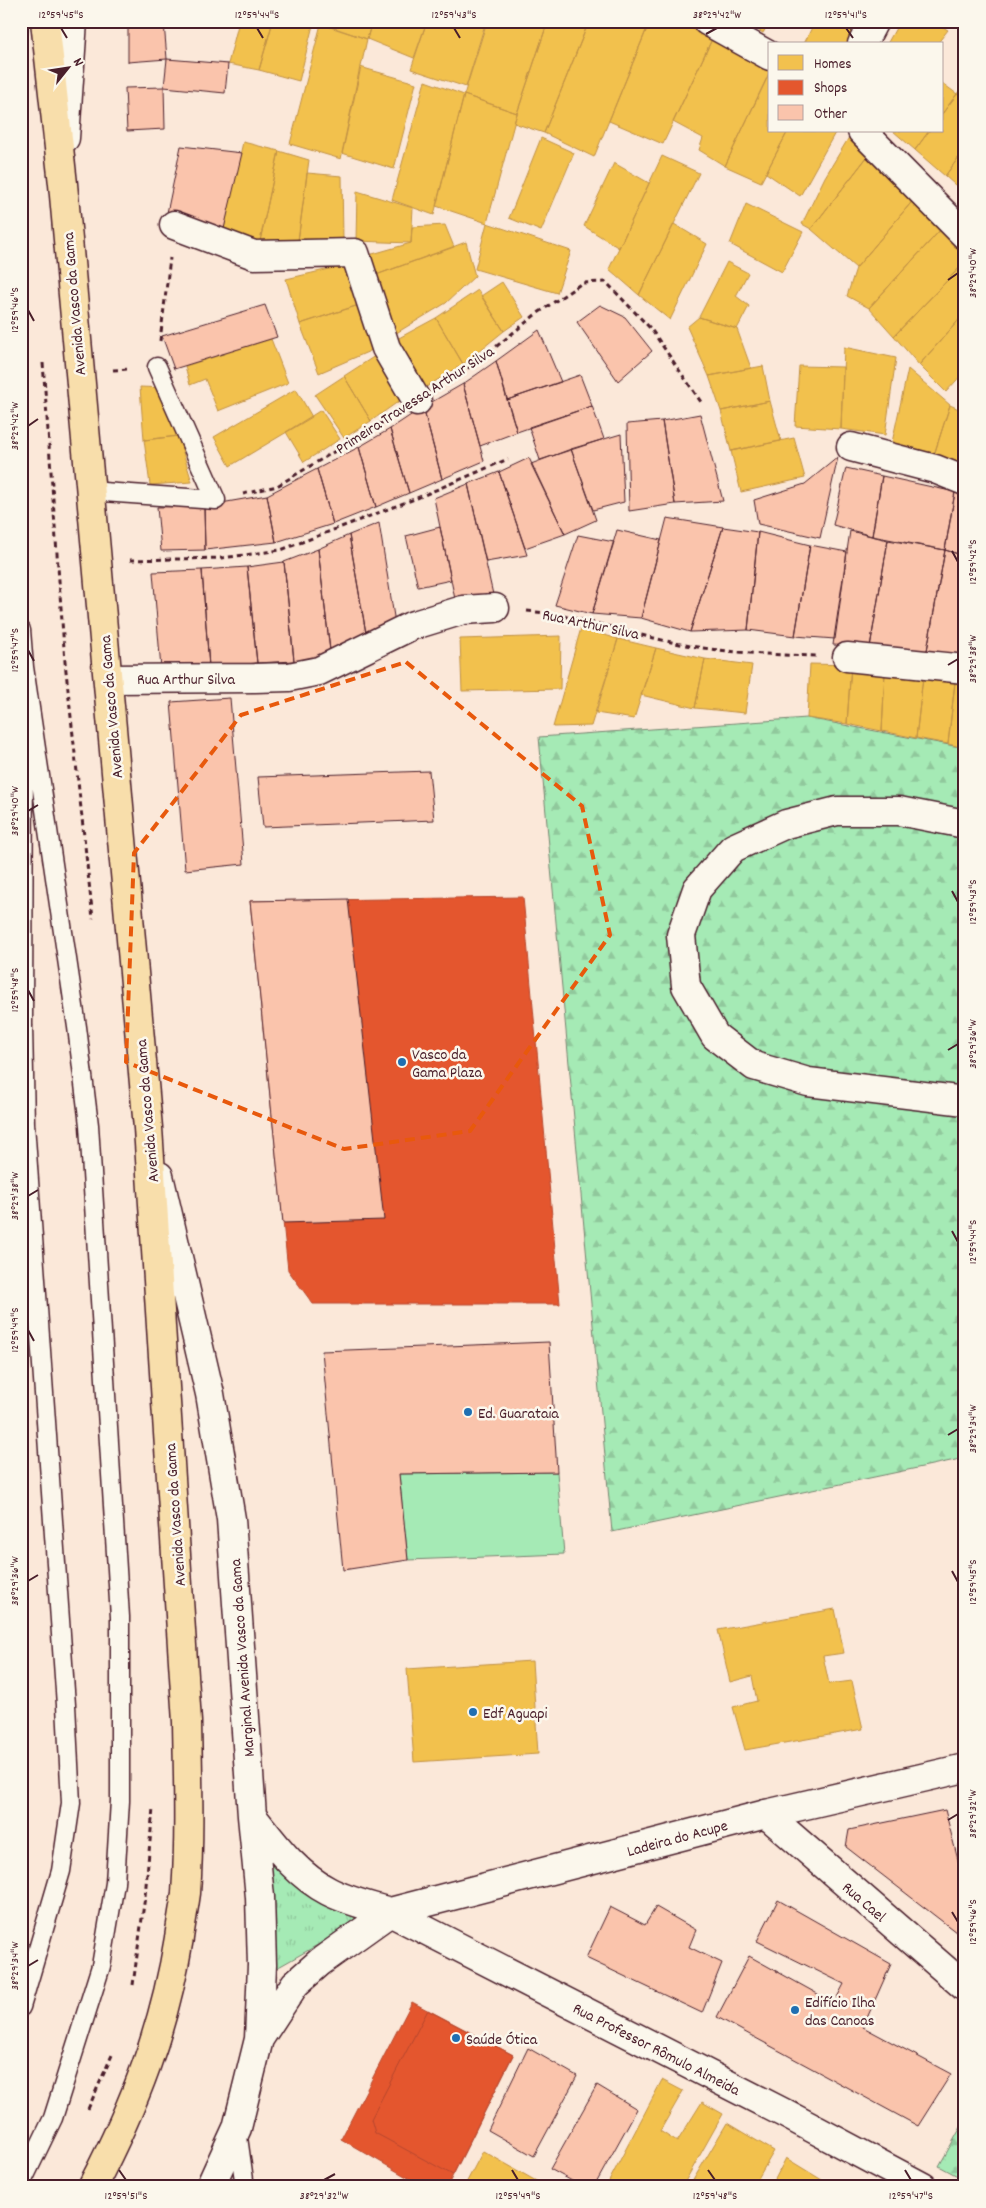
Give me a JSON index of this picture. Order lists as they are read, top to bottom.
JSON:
{
  "streets": {
    "main road": ["Avenida Vasco da Gama"],
    "street": [
      "Rua Arthur Silva",
      "Marginal Avenida Vasco da Gama",
      "Ladeira do Acupe",
      "Rua Cael",
      "Rua Professor Rômulo Almeida"
    ],
    "path": ["Primeira Travessa Arthur Silva"]
  },
  "crossings": [
    ["Avenida Vasco da Gama", "Rua Arthur Silva"],
    ["Avenida Vasco da Gama", "Marginal Avenida Vasco da Gama"],
    ["Marginal Avenida Vasco da Gama", "Ladeira do Acupe"],
    ["Ladeira do Acupe", "Rua Cael"],
    ["Ladeira do Acupe", "Rua Professor Rômulo Almeida"]
  ],
  "places": [
    "Vasco da Gama Plaza",
    "Ed. Guarataia",
    "Edf Aguapi",
    "Edifício Ilha das Canoas",
    "Saúde Ótica"
  ],
  "legend": ["Homes", "Shops", "Other"],
  "north": "top right",
  "coordinates": [
    "12°59'45\"S",
    "12°59'44\"S",
    "12°59'43\"S",
    "38°29'42\"W",
    "12°59'41\"S",
    "38°29'40\"W",
    "12°59'46\"S",
    "12°59'42\"S",
    "12°59'47\"S",
    "38°29'38\"W",
    "12°59'48\"S",
    "38°29'36\"W",
    "12°59'49\"S",
    "38°29'34\"W",
    "38°29'32\"W",
    "12°59'51\"S"
  ]
}
